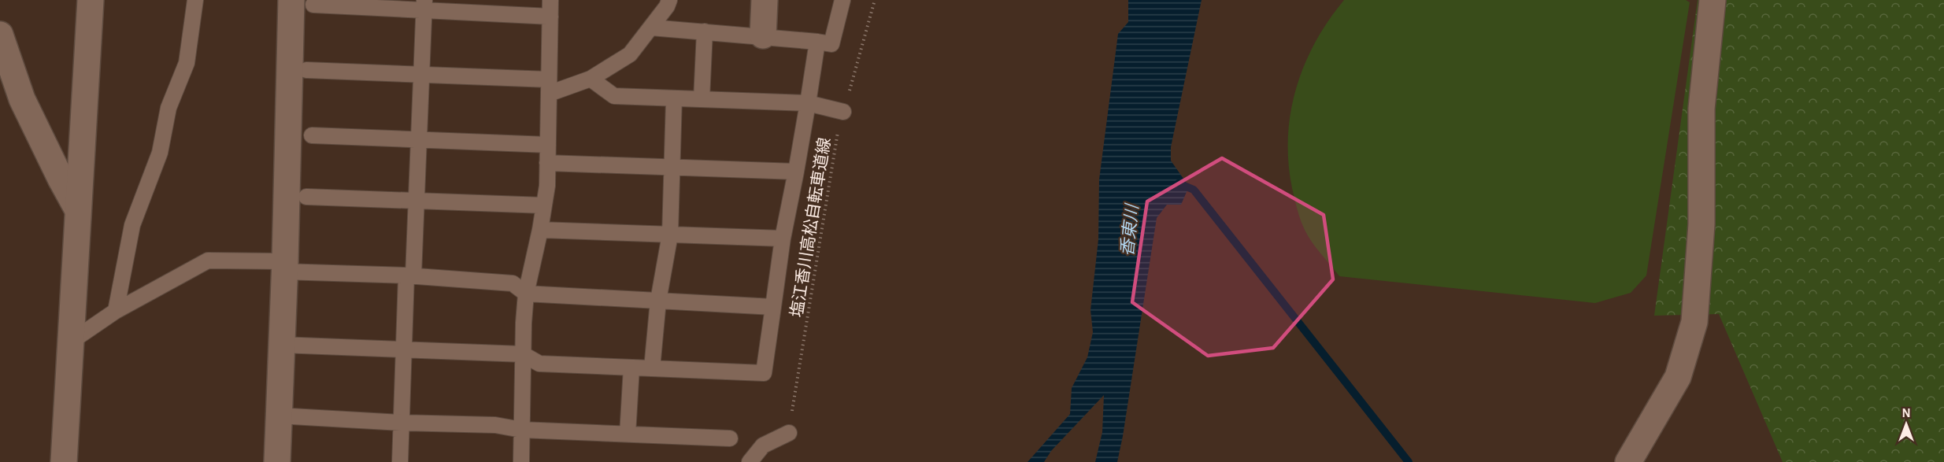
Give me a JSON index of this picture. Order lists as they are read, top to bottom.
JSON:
{
  "streets": {
    "path": ["塩江香川高松自転車道線"]
  },
  "water": ["香東川"],
  "north": "top"
}
